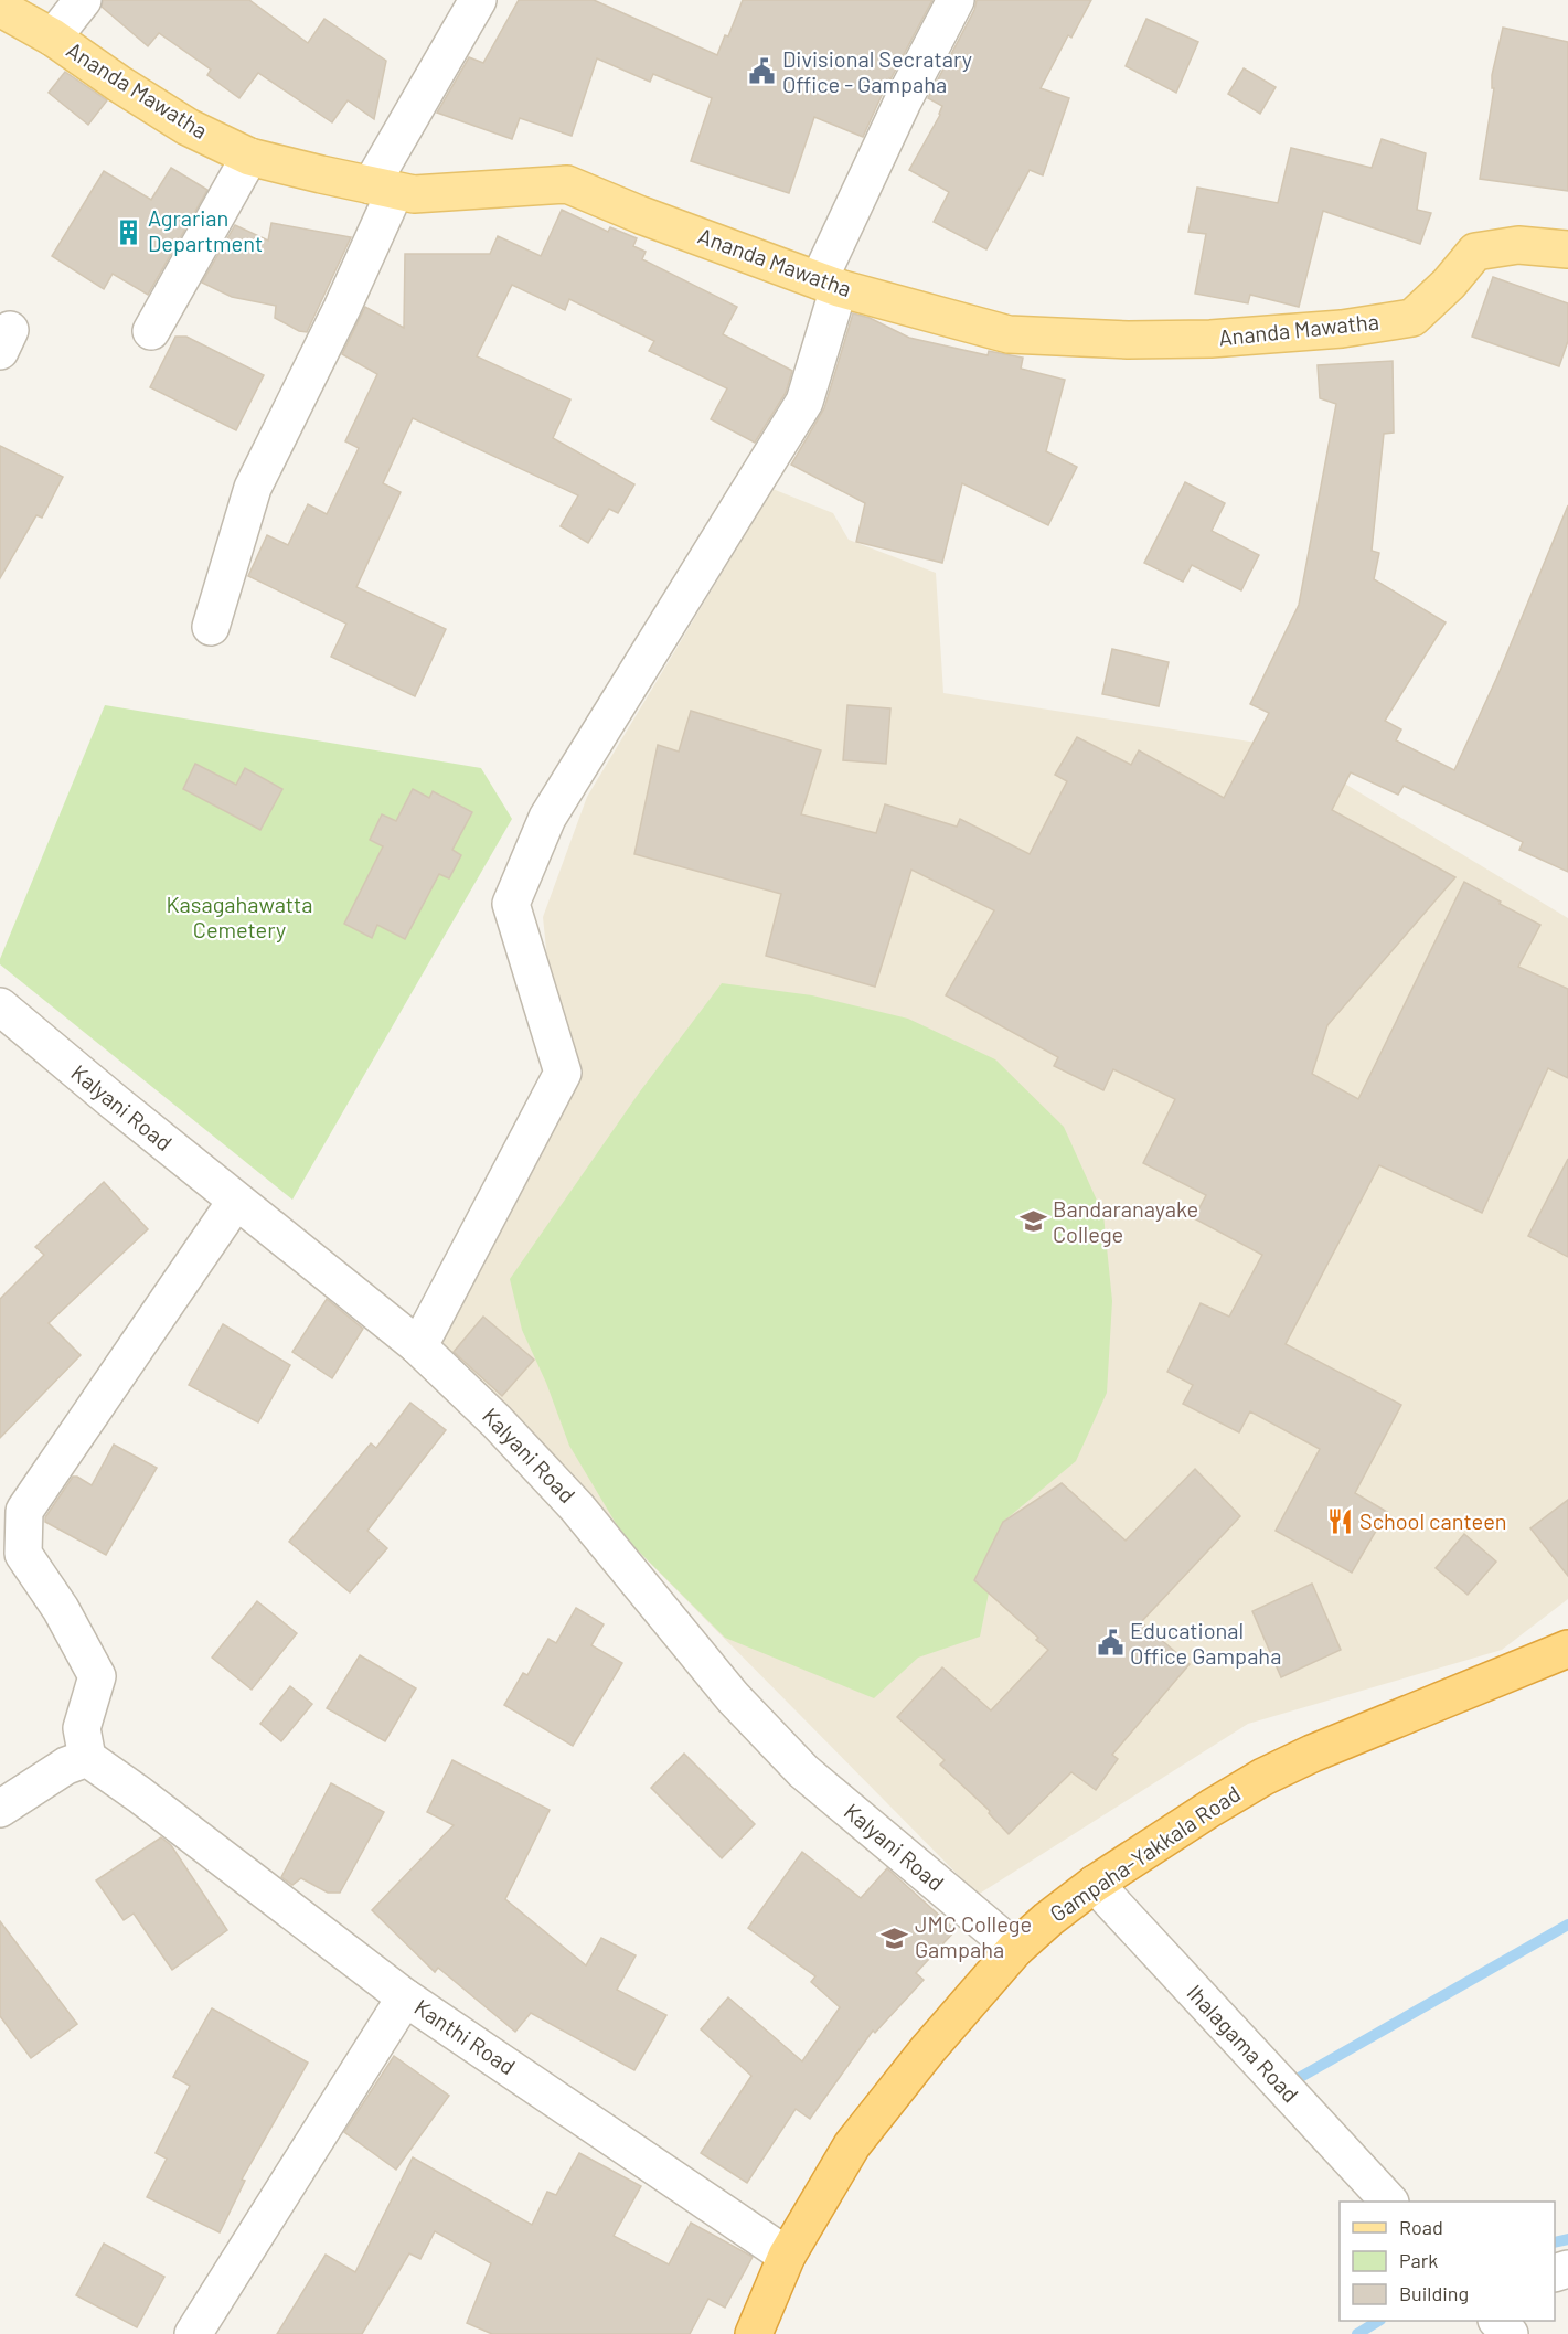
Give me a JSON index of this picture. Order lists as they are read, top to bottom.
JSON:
{
  "streets": {
    "highway": ["Gampaha-Yakkala Road"],
    "main road": ["Ananda Mawatha"],
    "street": ["Kalyani Road", "Kanthi Road", "Ihalagama Road"]
  },
  "crossings": [
    ["Kalyani Road", "Gampaha-Yakkala Road"],
    ["Gampaha-Yakkala Road", "Kanthi Road"],
    ["Gampaha-Yakkala Road", "Ihalagama Road"]
  ],
  "parks": ["Kasagahawatta Cemetery"],
  "places": {
    "public building": ["Divisional Secratary Office - Gampaha", "Educational Office Gampaha"],
    "building": ["Agrarian Department"],
    "school or university": ["Bandaranayake College", "JMC College Gampaha"],
    "restaurant": ["School canteen"]
  },
  "legend": ["Road", "Park", "Building"]
}
